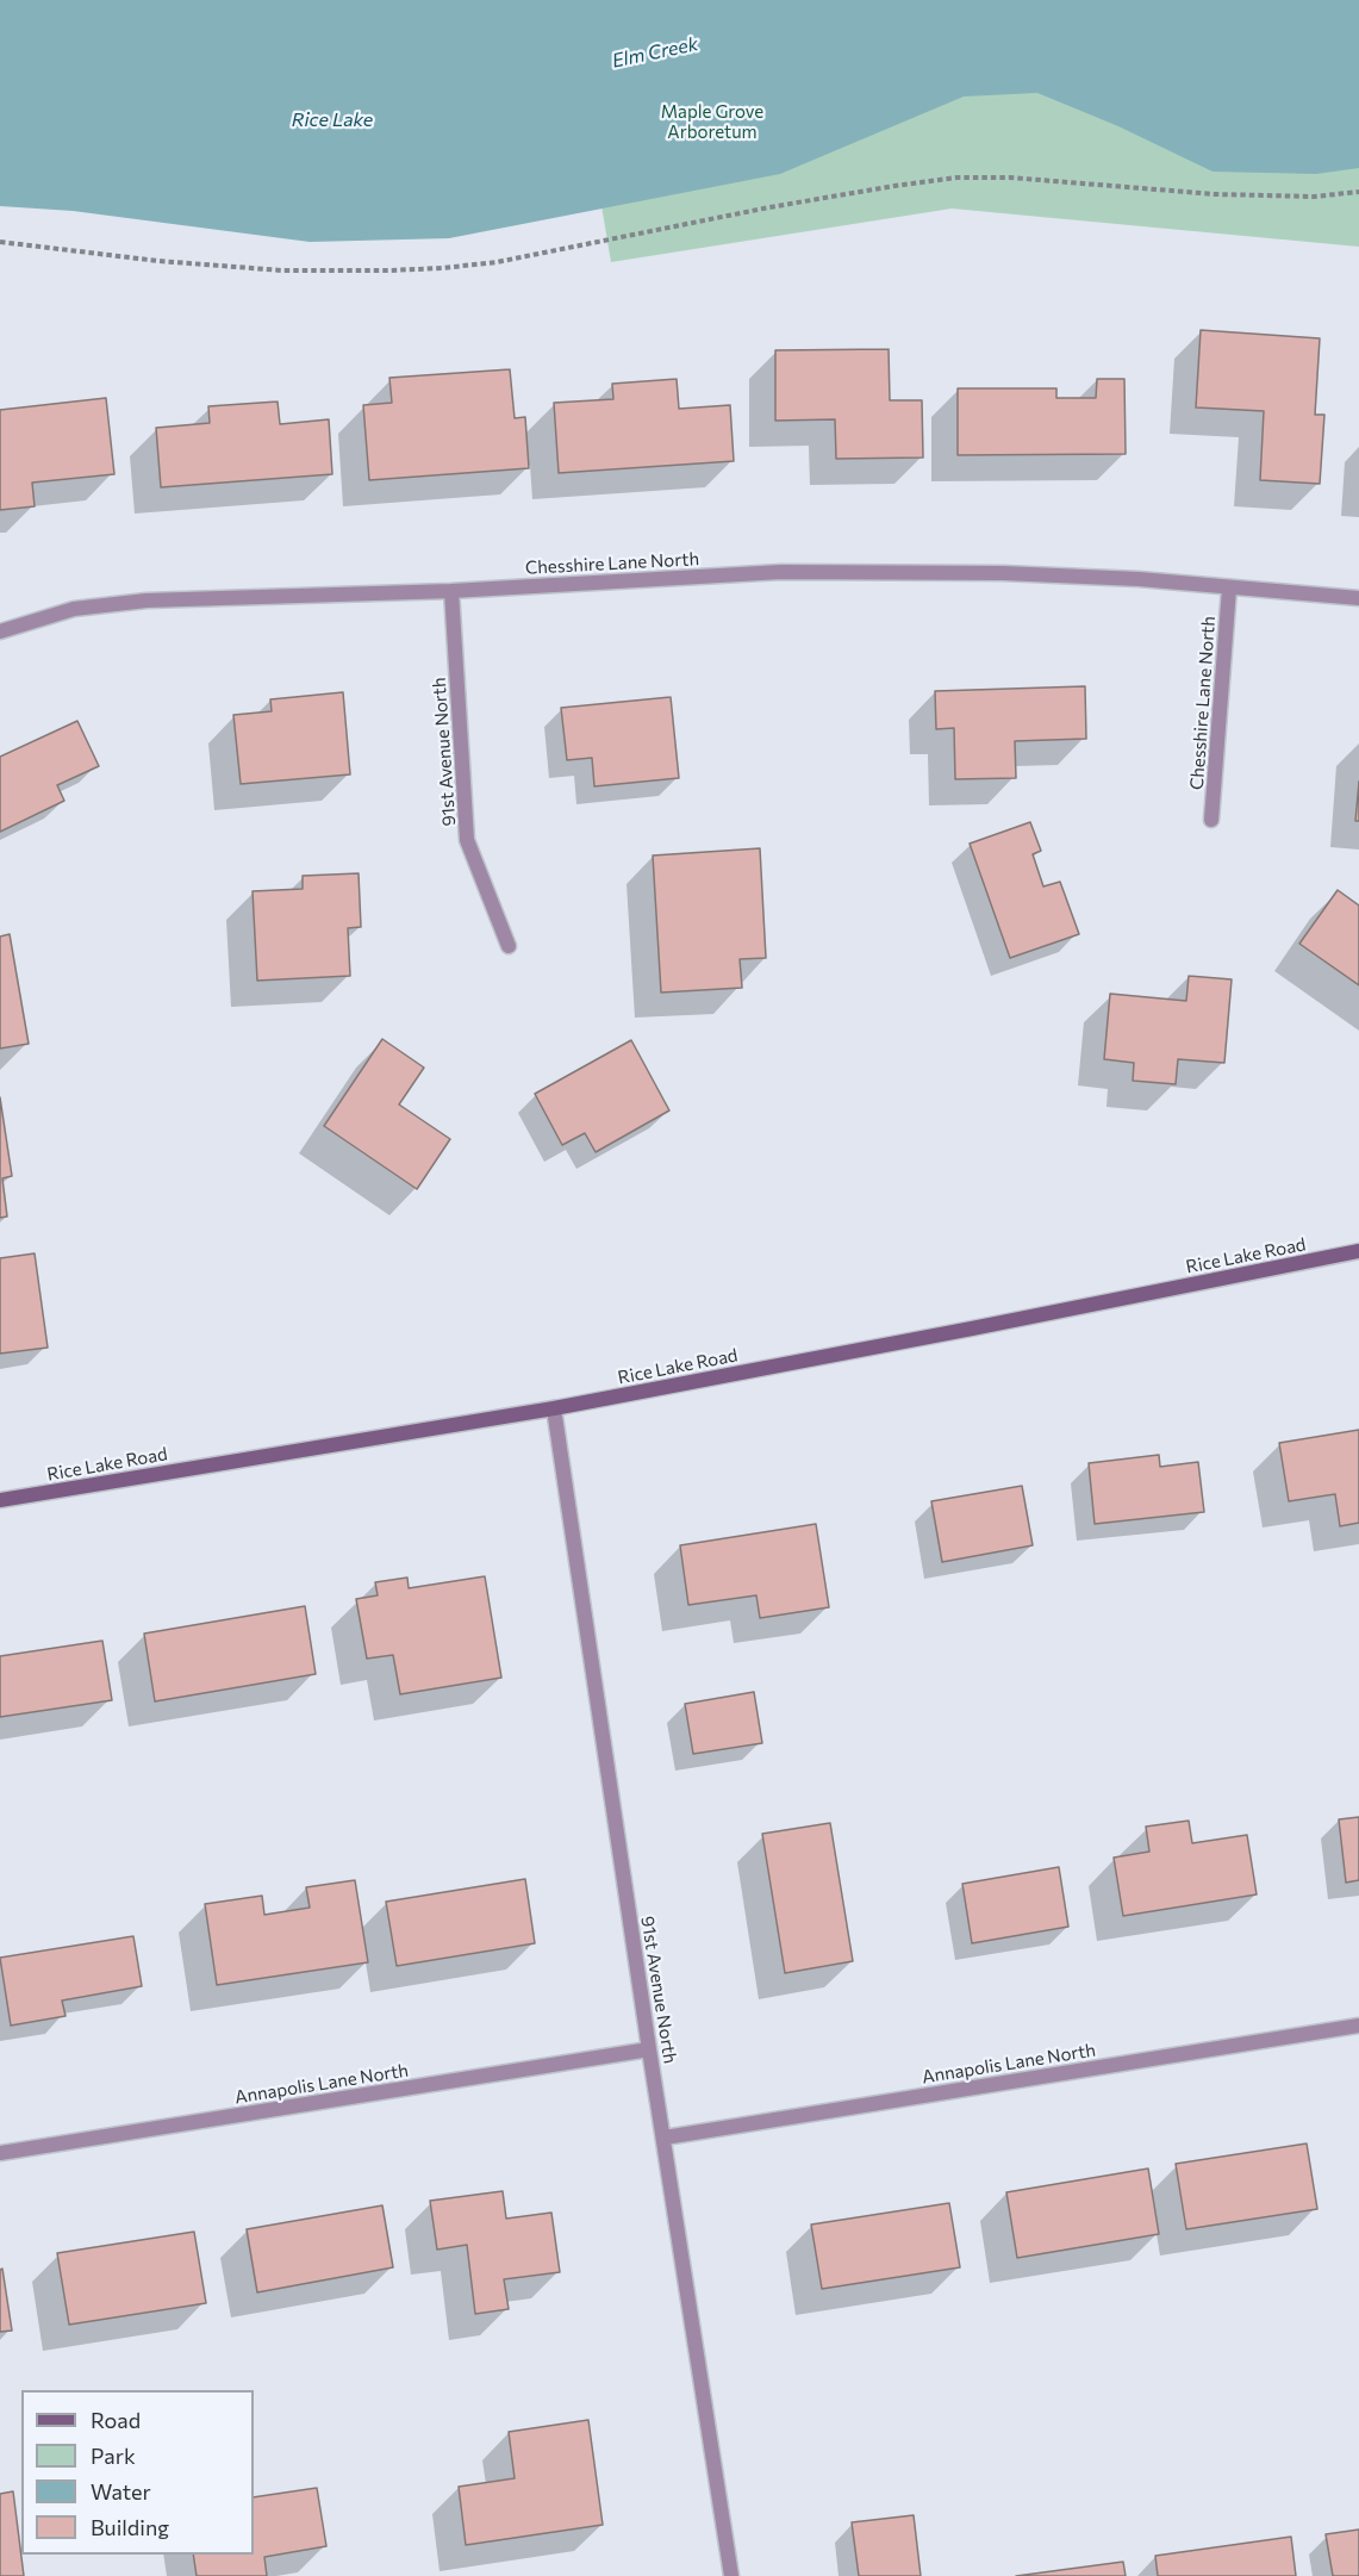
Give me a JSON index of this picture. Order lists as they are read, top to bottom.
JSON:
{
  "streets": {
    "street": [
      "Chesshire Lane North",
      "91st Avenue North",
      "Rice Lake Road",
      "Annapolis Lane North"
    ]
  },
  "crossings": [
    ["Chesshire Lane North", "91st Avenue North"],
    ["91st Avenue North", "Rice Lake Road"],
    ["91st Avenue North", "Annapolis Lane North"]
  ],
  "water": ["Elm Creek", "Rice Lake"],
  "parks": ["Maple Grove Arboretum"],
  "legend": [
    "Road",
    "Park",
    "Water",
    "Building"
  ]
}
